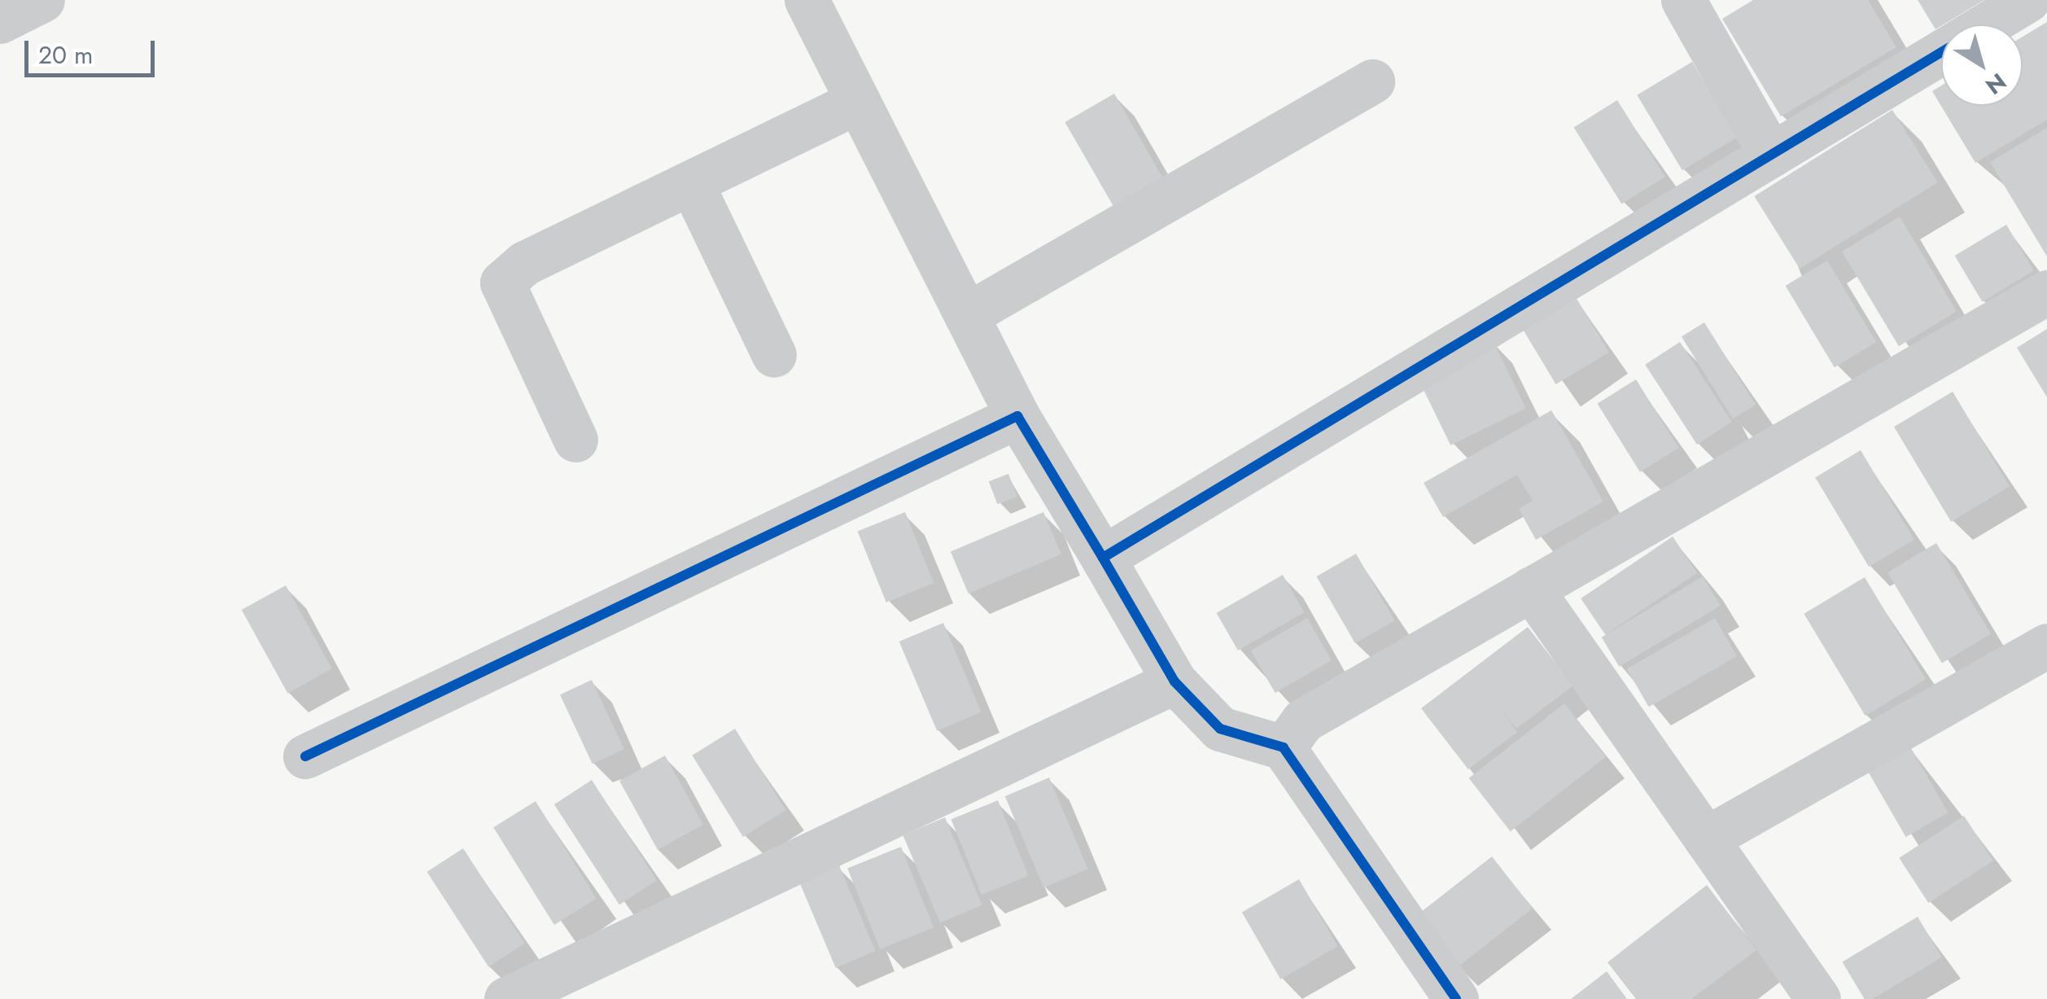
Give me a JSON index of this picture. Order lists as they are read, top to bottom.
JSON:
{
  "scale_bar": "20 m",
  "north": "bottom right"
}
